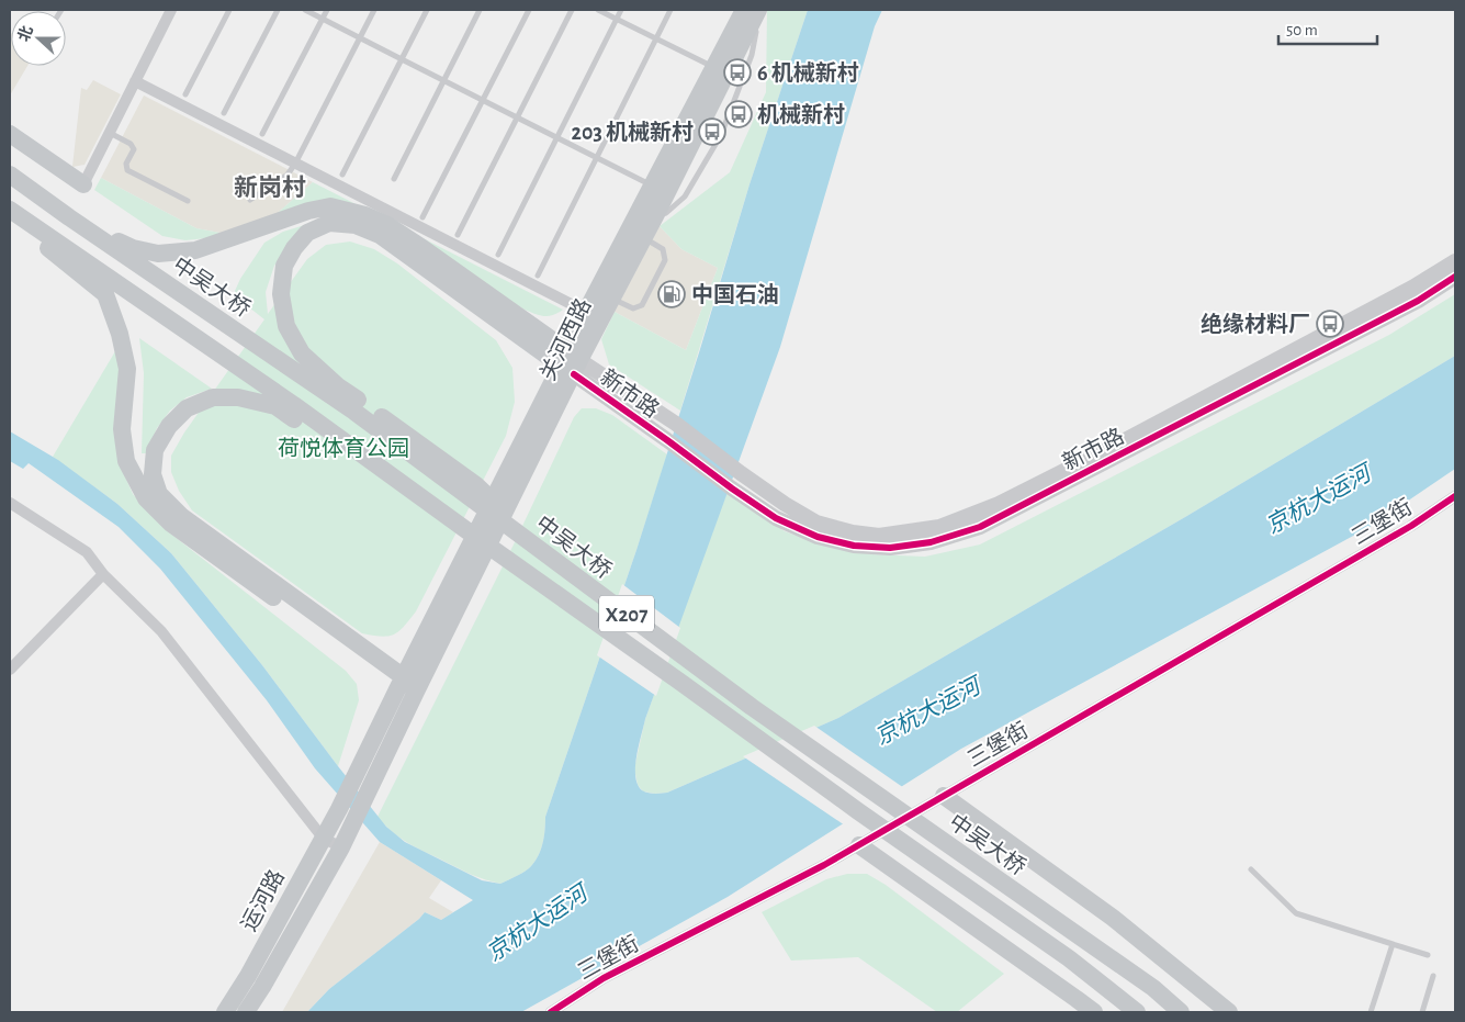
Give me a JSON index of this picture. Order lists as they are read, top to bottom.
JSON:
{
  "streets": {
    "main road": [
      "中吴大桥",
      "关河西路",
      "X207",
      "运河路"
    ],
    "street": ["新市路", "三堡街"]
  },
  "crossings": [
    ["中吴大桥", "X207"],
    ["关河西路", "新市路"],
    ["关河西路", "运河路"]
  ],
  "districts": ["新岗村"],
  "water": ["京杭大运河"],
  "parks": ["荷悦体育公园"],
  "places": {
    "bus stop": [
      "6 机械新村",
      "机械新村",
      "203 机械新村",
      "绝缘材料厂"
    ],
    "fuel station": ["中国石油"]
  },
  "scale_bar": "50 m",
  "north": "left"
}
